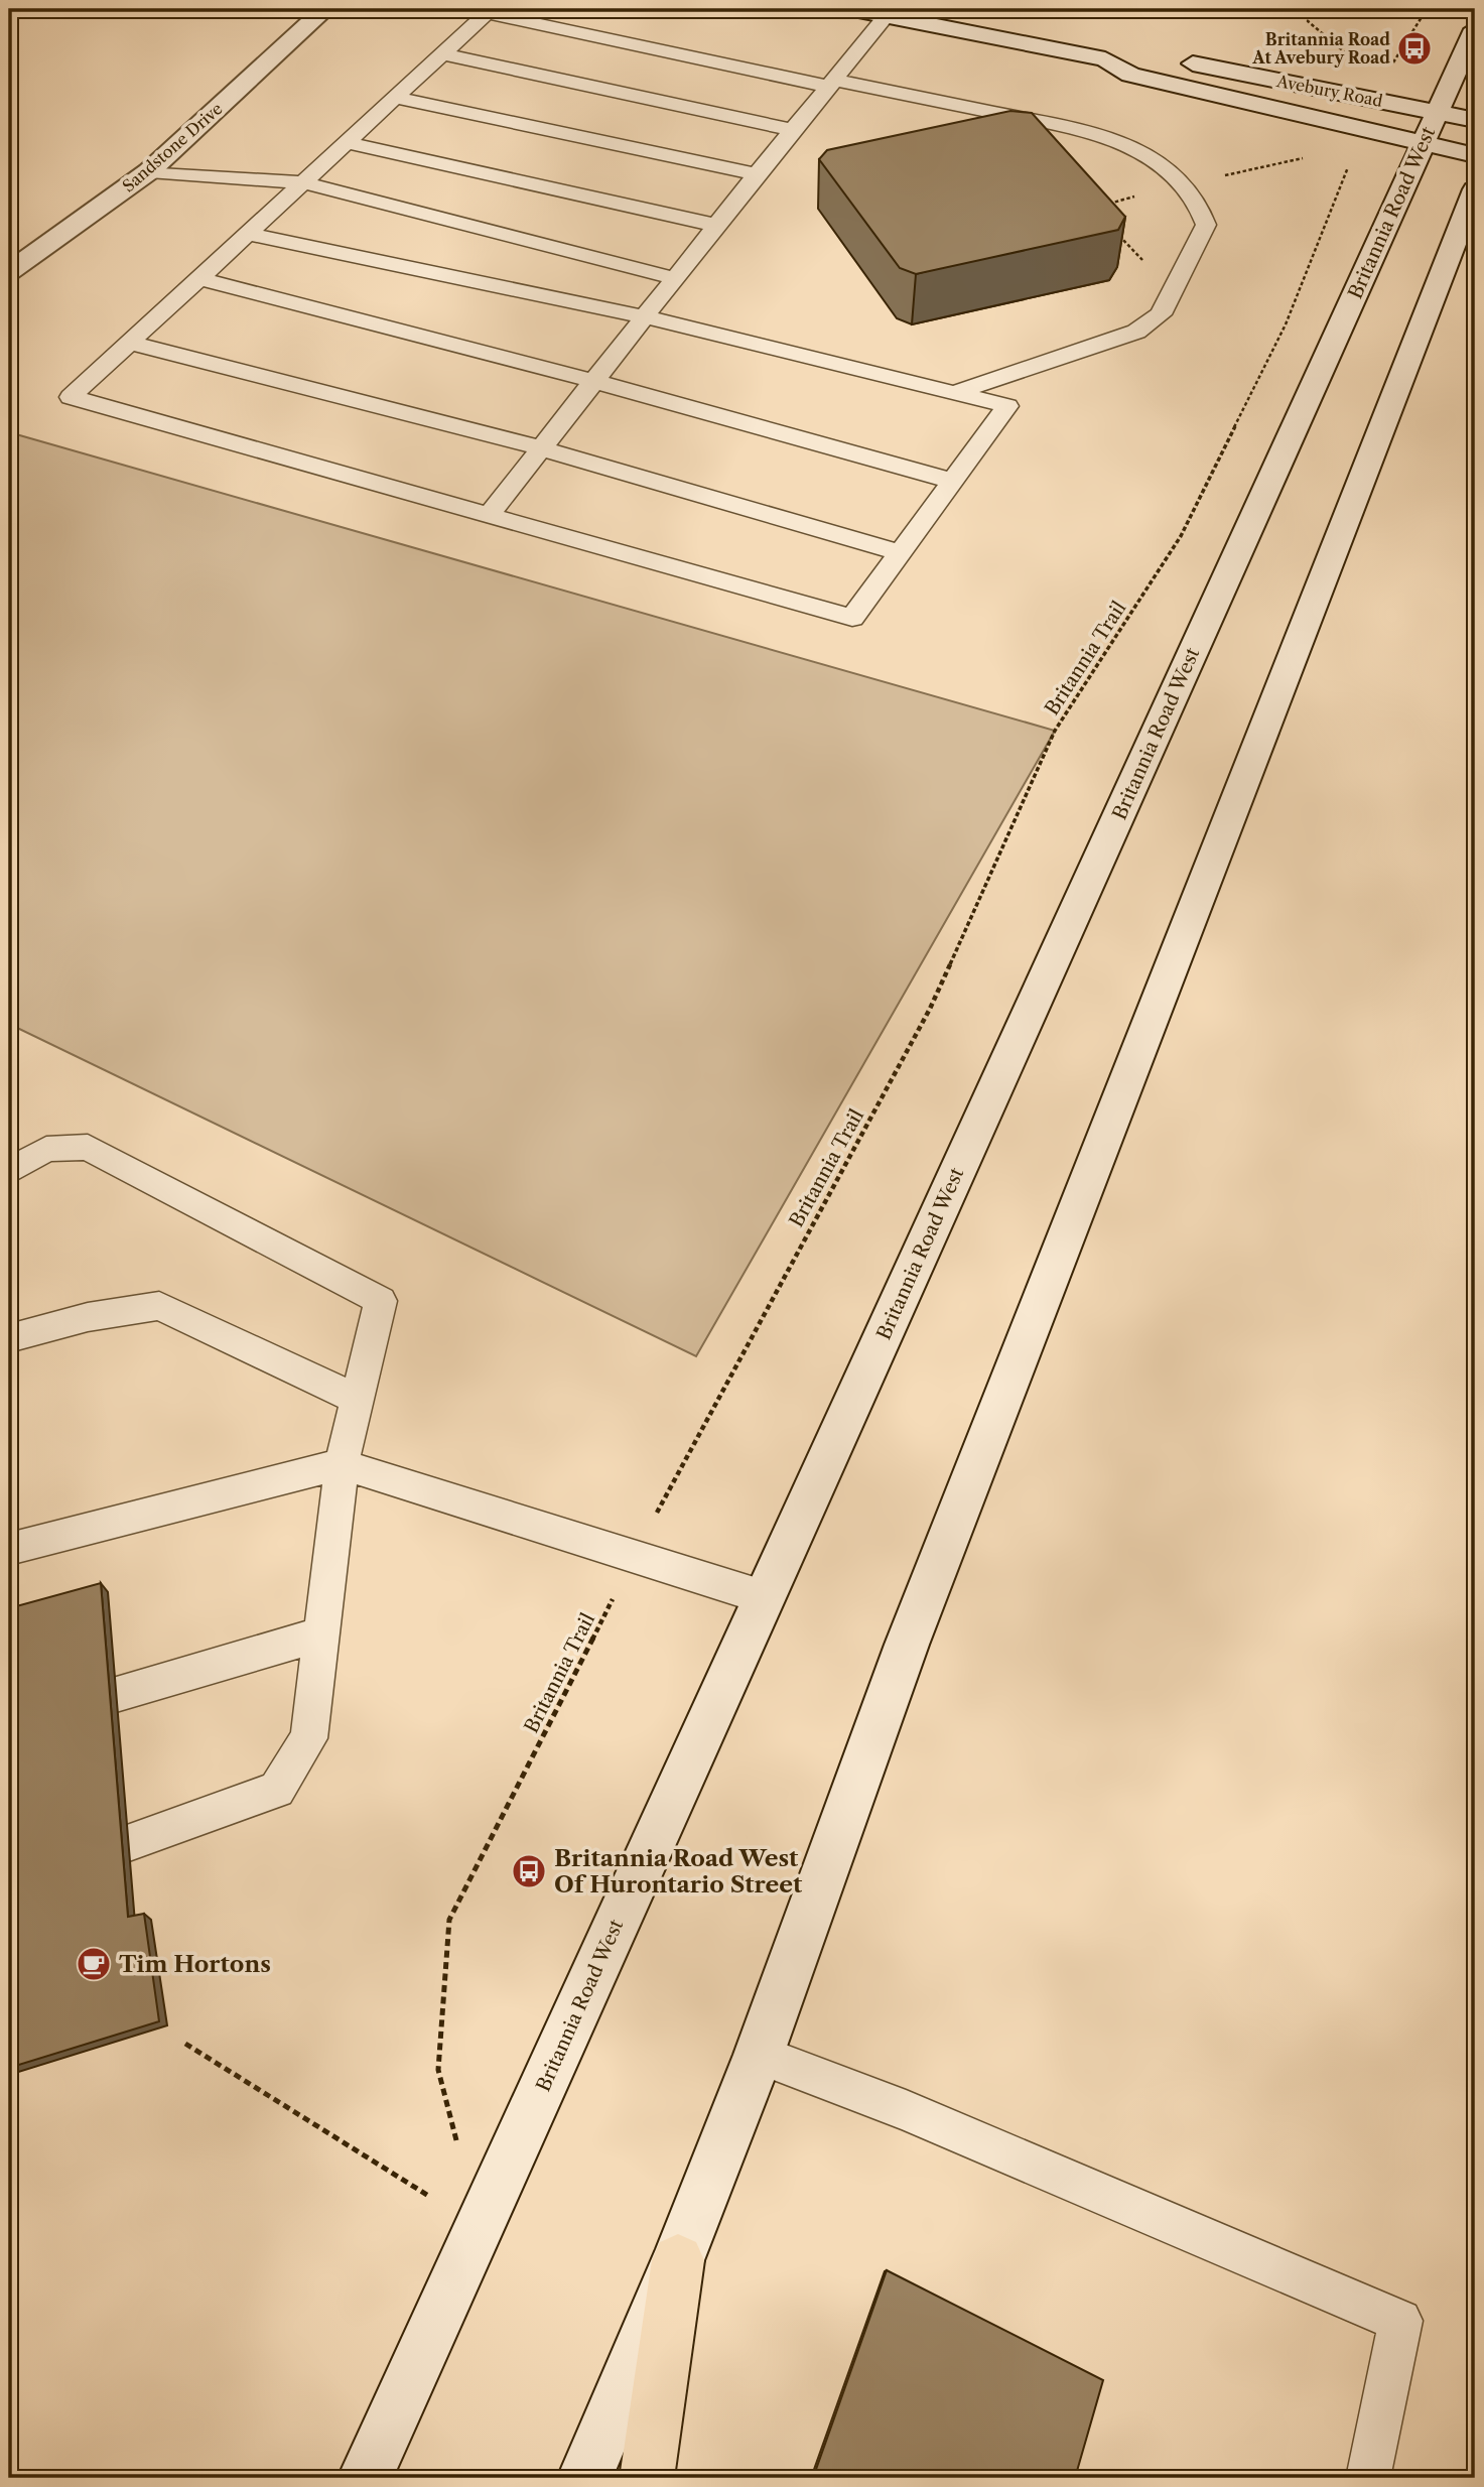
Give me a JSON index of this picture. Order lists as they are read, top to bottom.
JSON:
{
  "streets": {
    "main road": ["Avebury Road", "Sandstone Drive", "Britannia Road West"],
    "path": ["Britannia Trail"]
  },
  "crossings": [
    ["Avebury Road", "Britannia Road West"],
    ["Britannia Road West", "Britannia Trail"]
  ],
  "places": {
    "bus stop": ["Britannia Road At Avebury Road", "Britannia Road West Of Hurontario Street"],
    "cafe": ["Tim Hortons"]
  }
}
